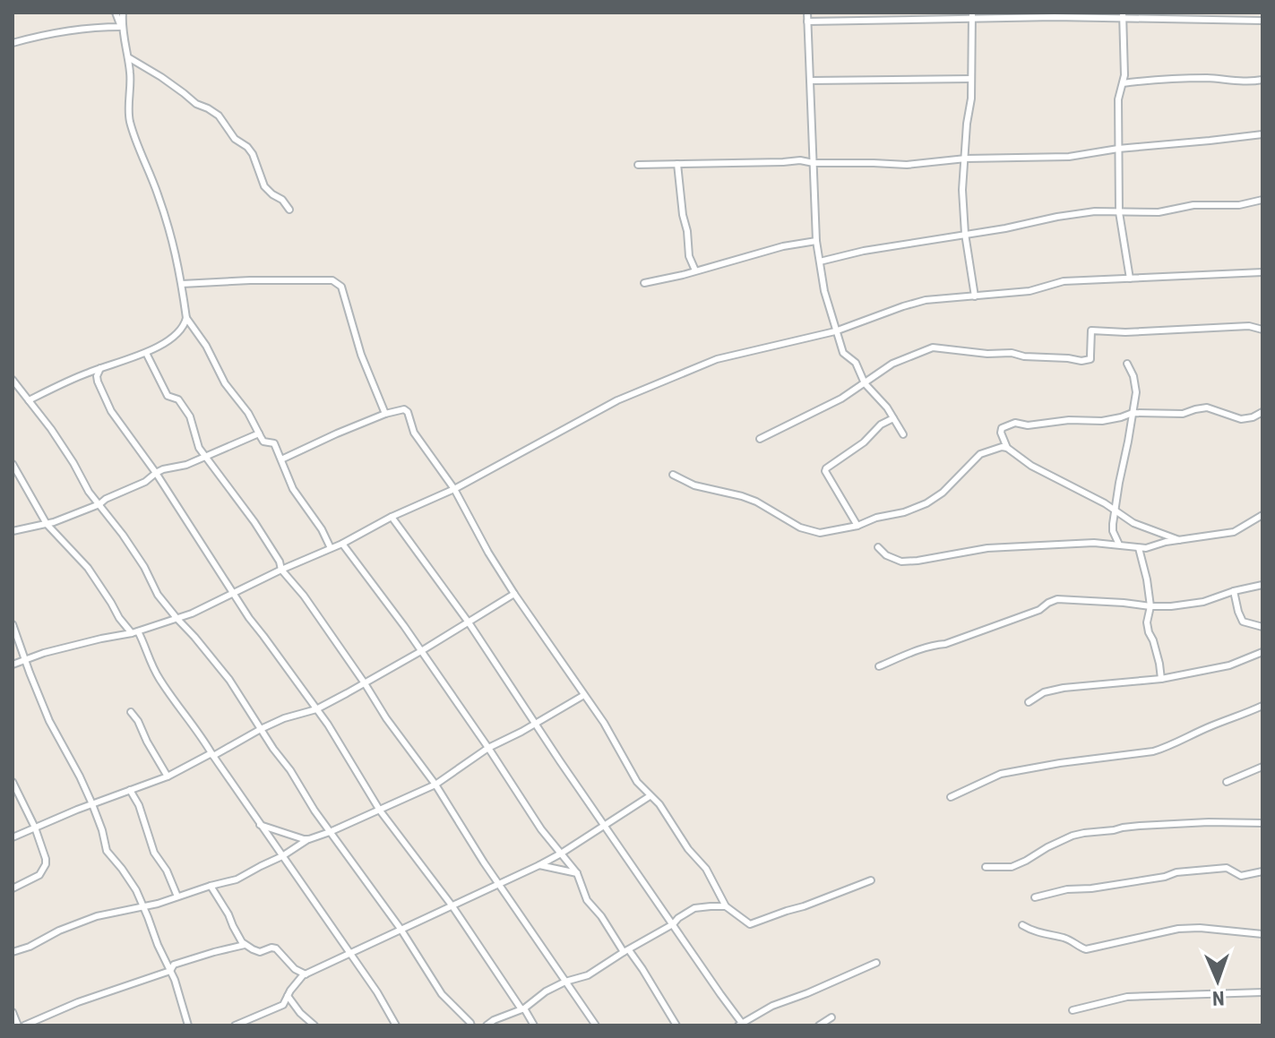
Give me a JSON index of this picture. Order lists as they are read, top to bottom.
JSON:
{
  "north": "bottom"
}
